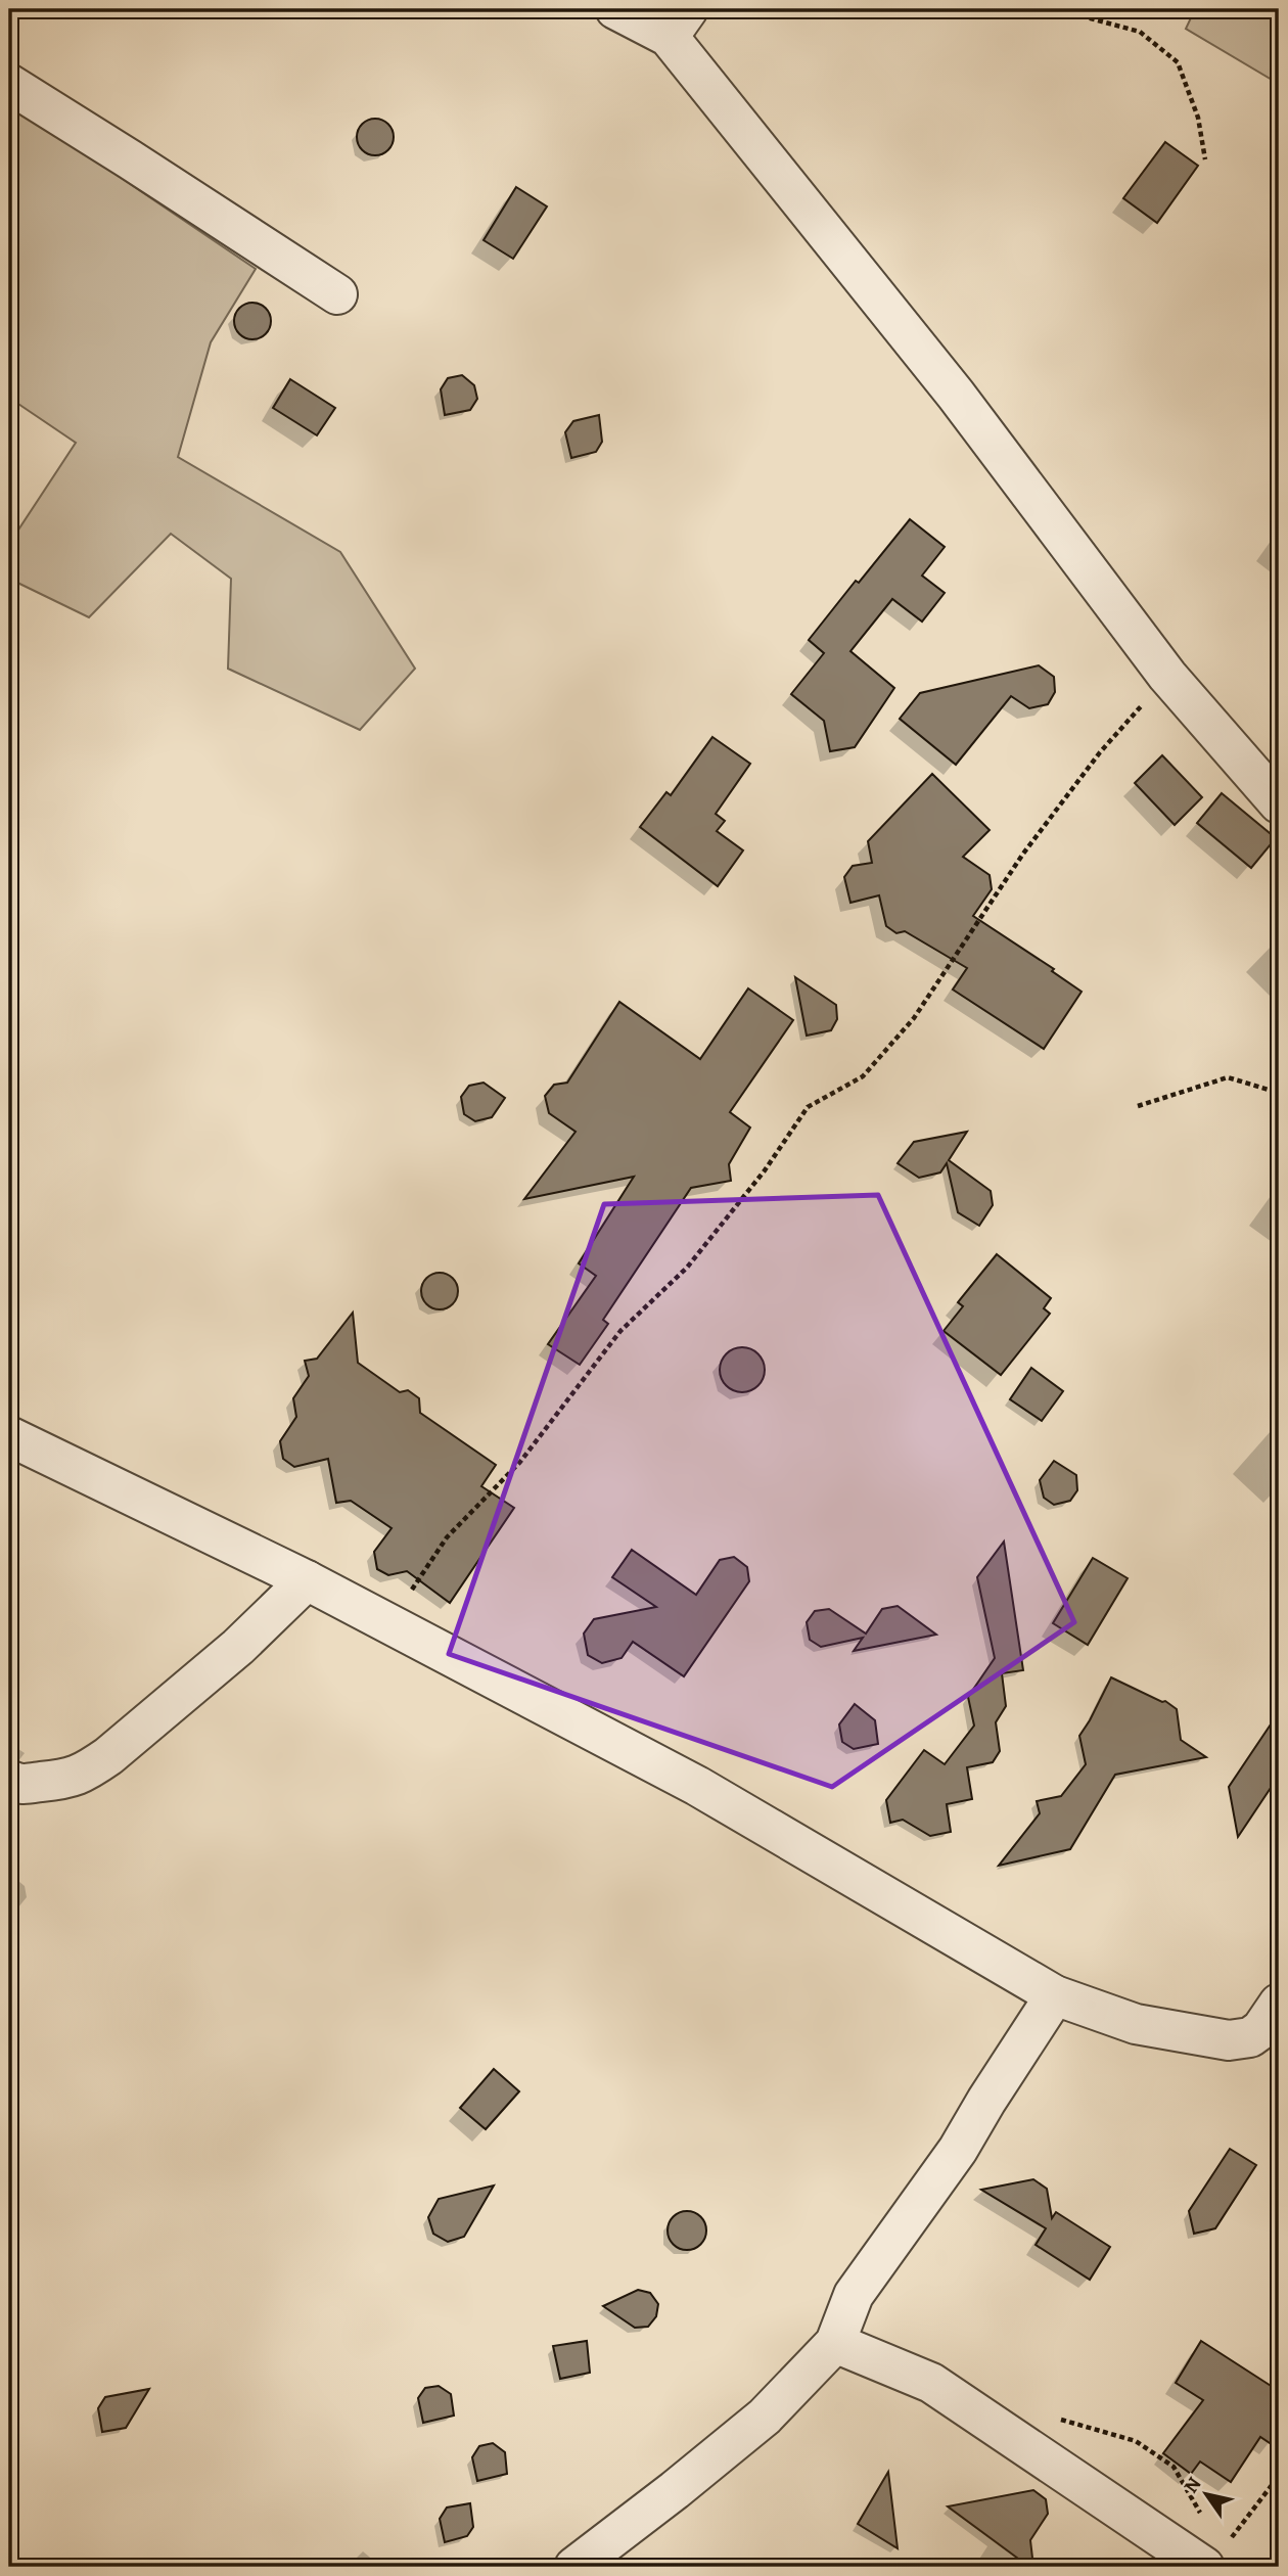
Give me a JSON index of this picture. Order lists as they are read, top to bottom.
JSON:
{
  "north": "top left"
}
